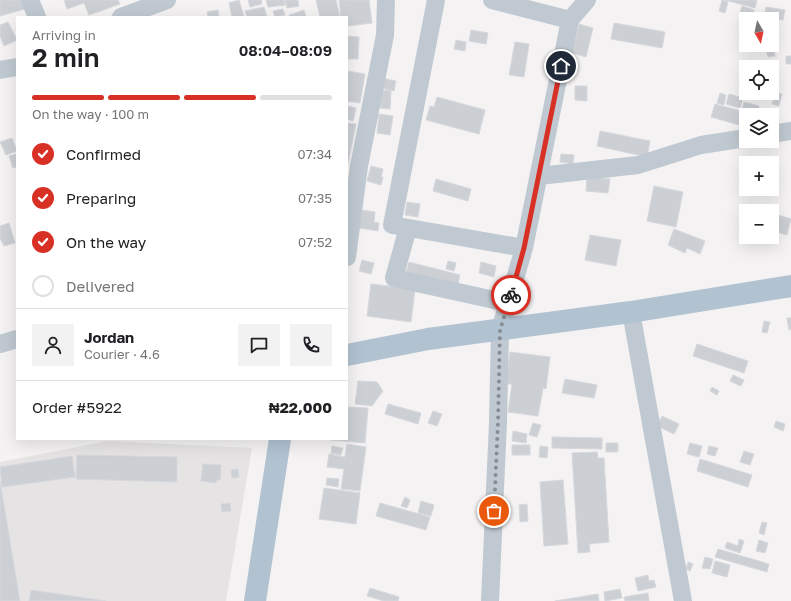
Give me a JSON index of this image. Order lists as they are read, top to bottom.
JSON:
{
  "north": "bottom",
  "page": {
    "map_buttons": ["+", "−"],
    "heading": ["2 min", "Arriving in", "08:04–08:09"],
    "panel": [
      "Jordan",
      "Courier · 4.6",
      "Order #5922",
      "₦22,000"
    ],
    "bar": "On the way · 100 m",
    "list": [
      ["Confirmed", "07:34"],
      ["Preparing", "07:35"],
      ["On the way", "07:52"],
      "Delivered"
    ]
  }
}
